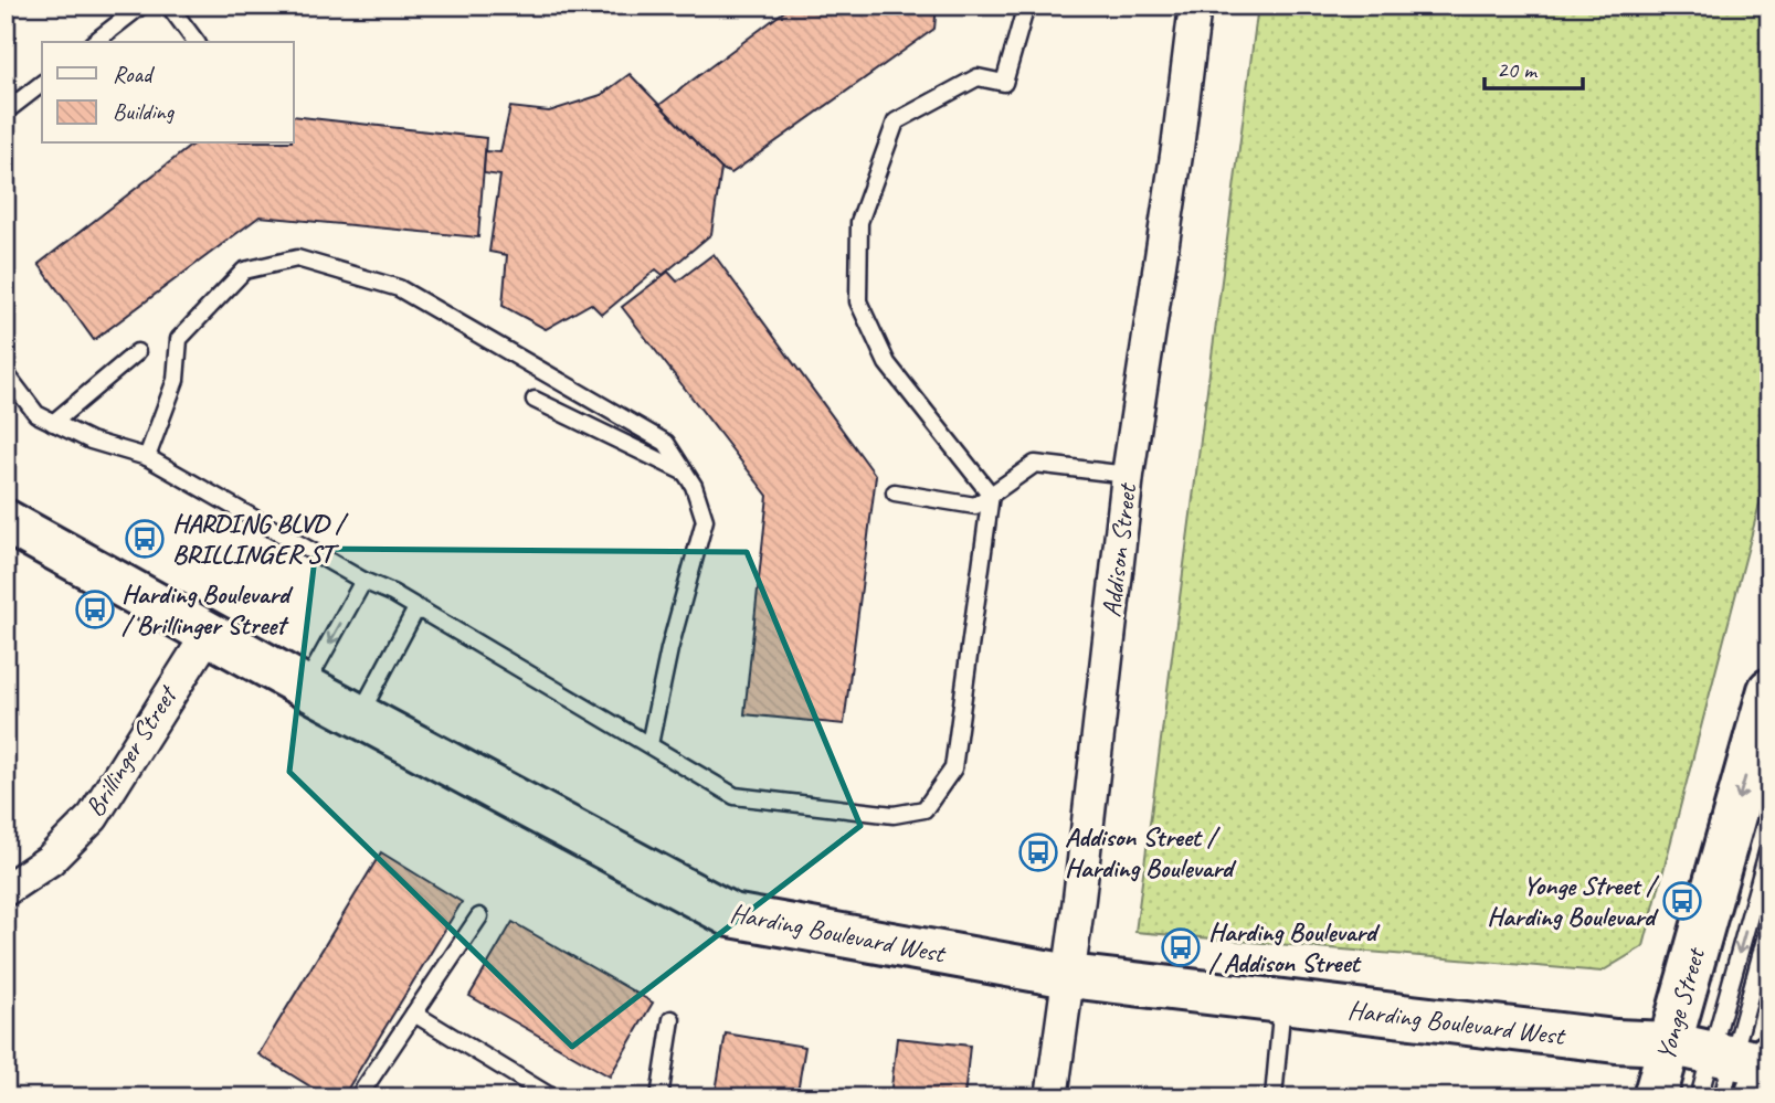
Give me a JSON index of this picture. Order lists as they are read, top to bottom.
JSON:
{
  "streets": {
    "street": [
      "Addison Street",
      "Brillinger Street",
      "Harding Boulevard West",
      "Yonge Street"
    ]
  },
  "crossings": [
    ["Addison Street", "Harding Boulevard West"],
    ["Brillinger Street", "Harding Boulevard West"],
    ["Harding Boulevard West", "Yonge Street"]
  ],
  "one_way": ["Yonge Street"],
  "places": {
    "bus stop": [
      "HARDING BLVD / BRILLINGER ST",
      "Harding Boulevard / Brillinger Street",
      "Addison Street / Harding Boulevard",
      "Yonge Street / Harding Boulevard",
      "Harding Boulevard / Addison Street"
    ]
  },
  "legend": ["Road", "Building"],
  "scale_bar": "20 m"
}
